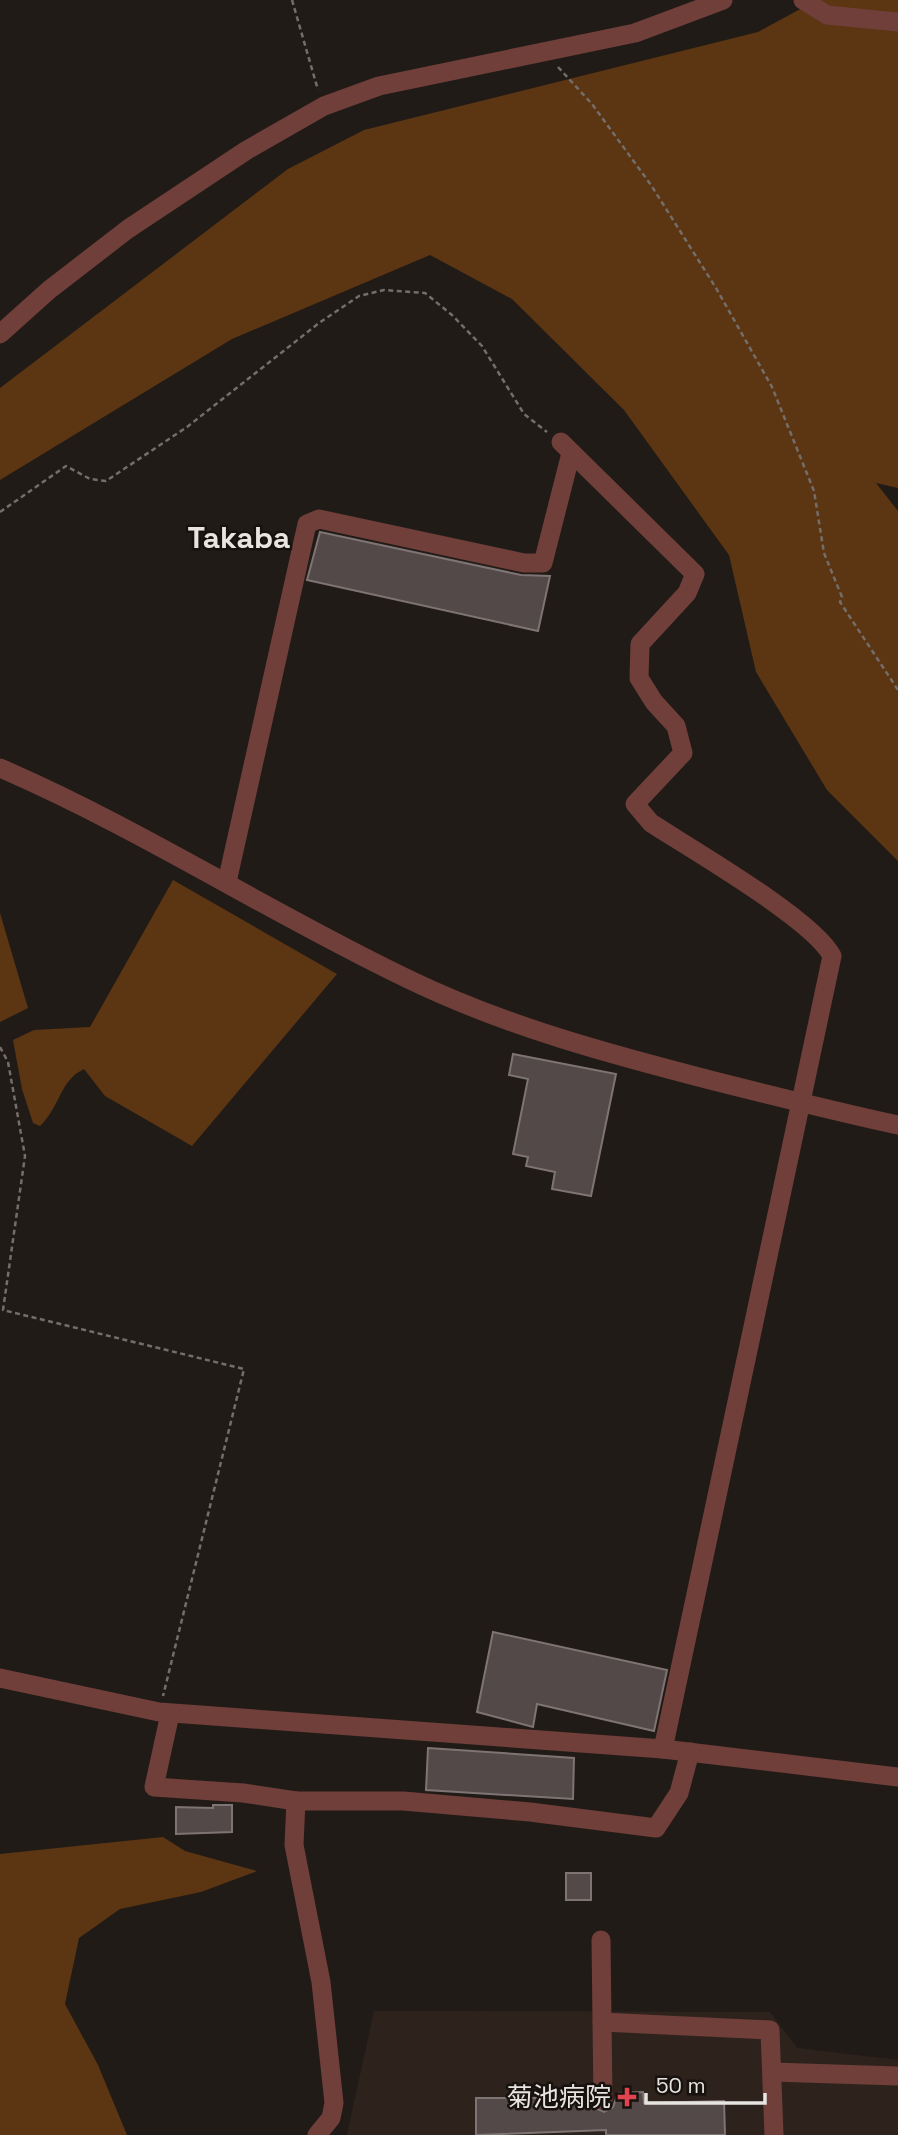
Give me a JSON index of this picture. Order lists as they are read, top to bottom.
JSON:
{
  "districts": ["Takaba"],
  "places": {
    "health": ["菊池病院"]
  },
  "scale_bar": "50 m"
}
